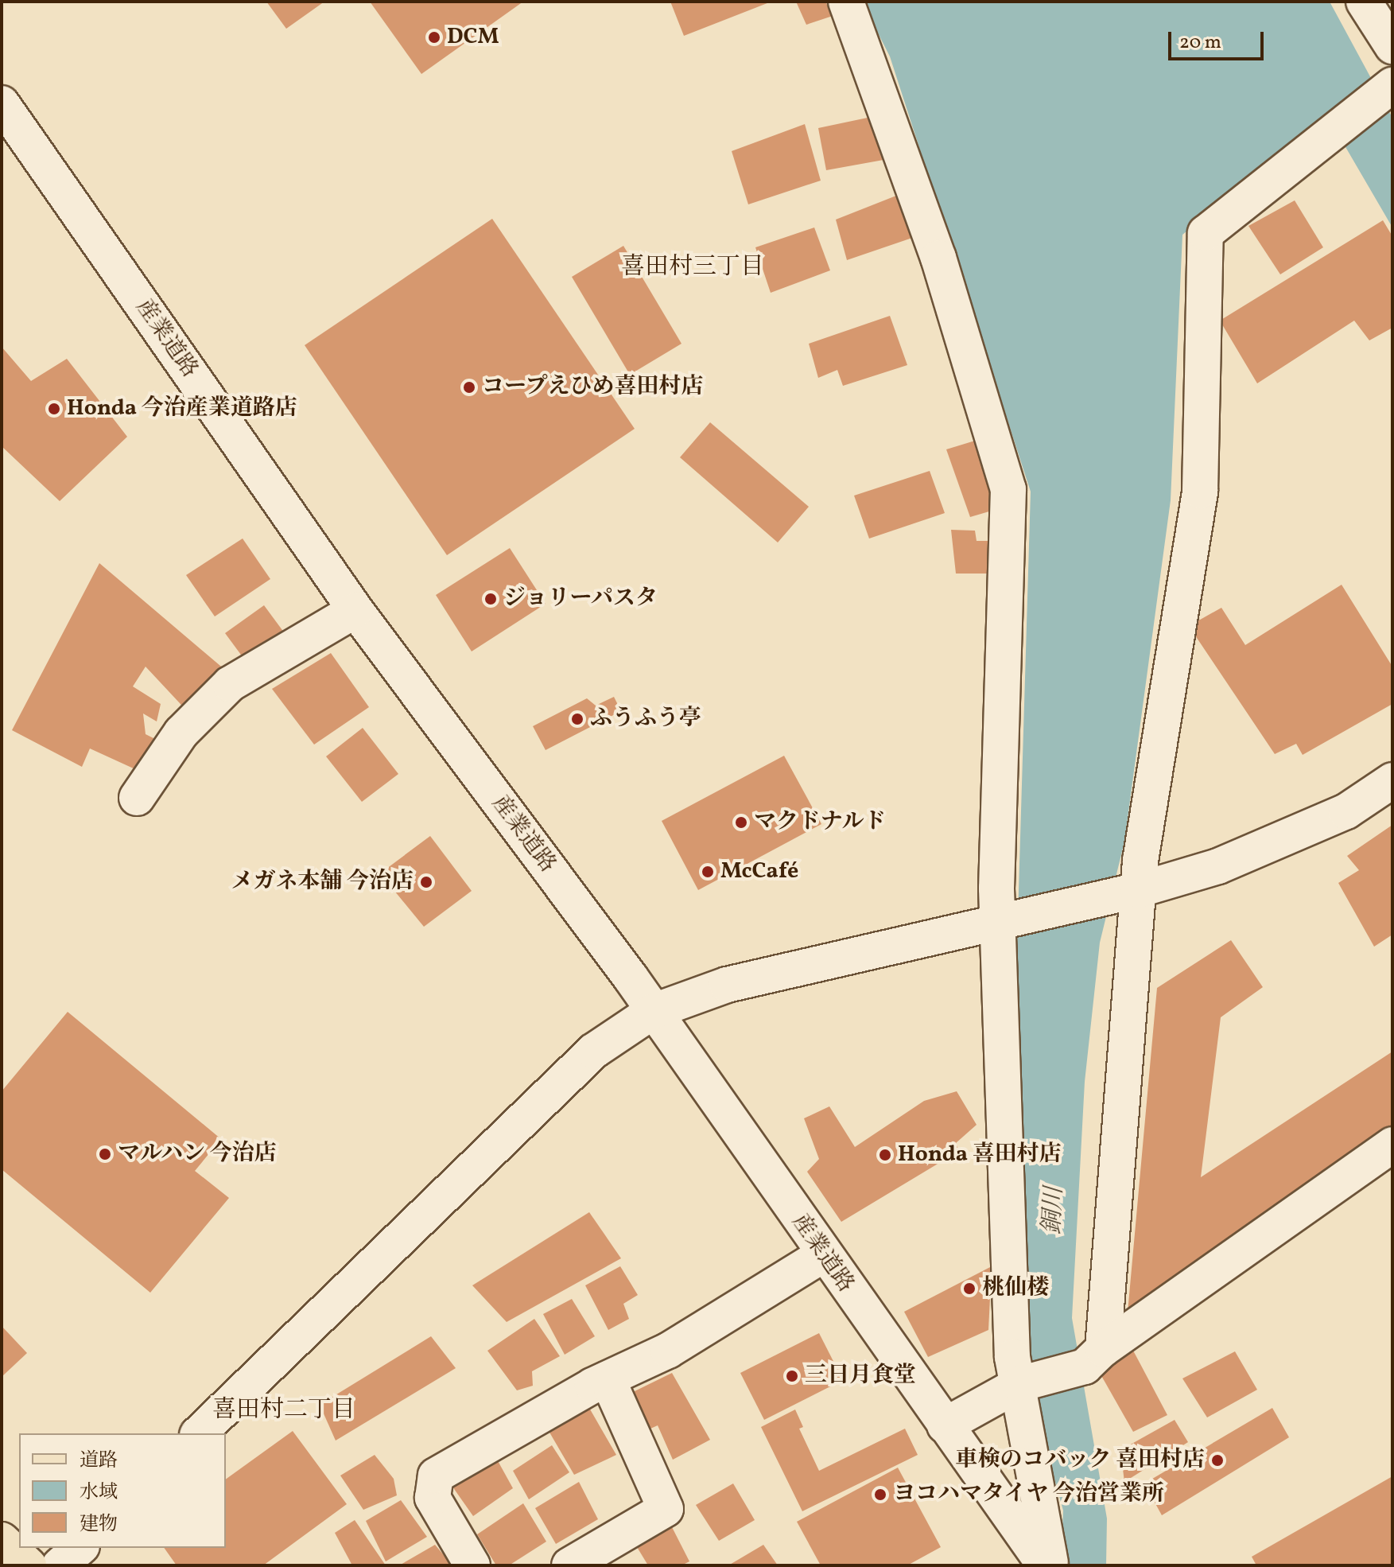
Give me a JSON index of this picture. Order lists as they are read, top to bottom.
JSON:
{
  "streets": {
    "street": ["産業道路"]
  },
  "districts": ["喜田村三丁目", "喜田村二丁目"],
  "water": ["銅川"],
  "places": [
    "DCM",
    "コープえひめ喜田村店",
    "Honda 今治産業道路店",
    "ジョリーパスタ",
    "ふうふう亭",
    "マクドナルド",
    "McCafé",
    "メガネ本舗 今治店",
    "マルハン 今治店",
    "Honda 喜田村店",
    "桃仙楼",
    "三日月食堂",
    "車検のコバック 喜田村店",
    "ヨコハマタイヤ 今治営業所"
  ],
  "legend": ["道路", "水域", "建物"],
  "scale_bar": "20 m"
}
